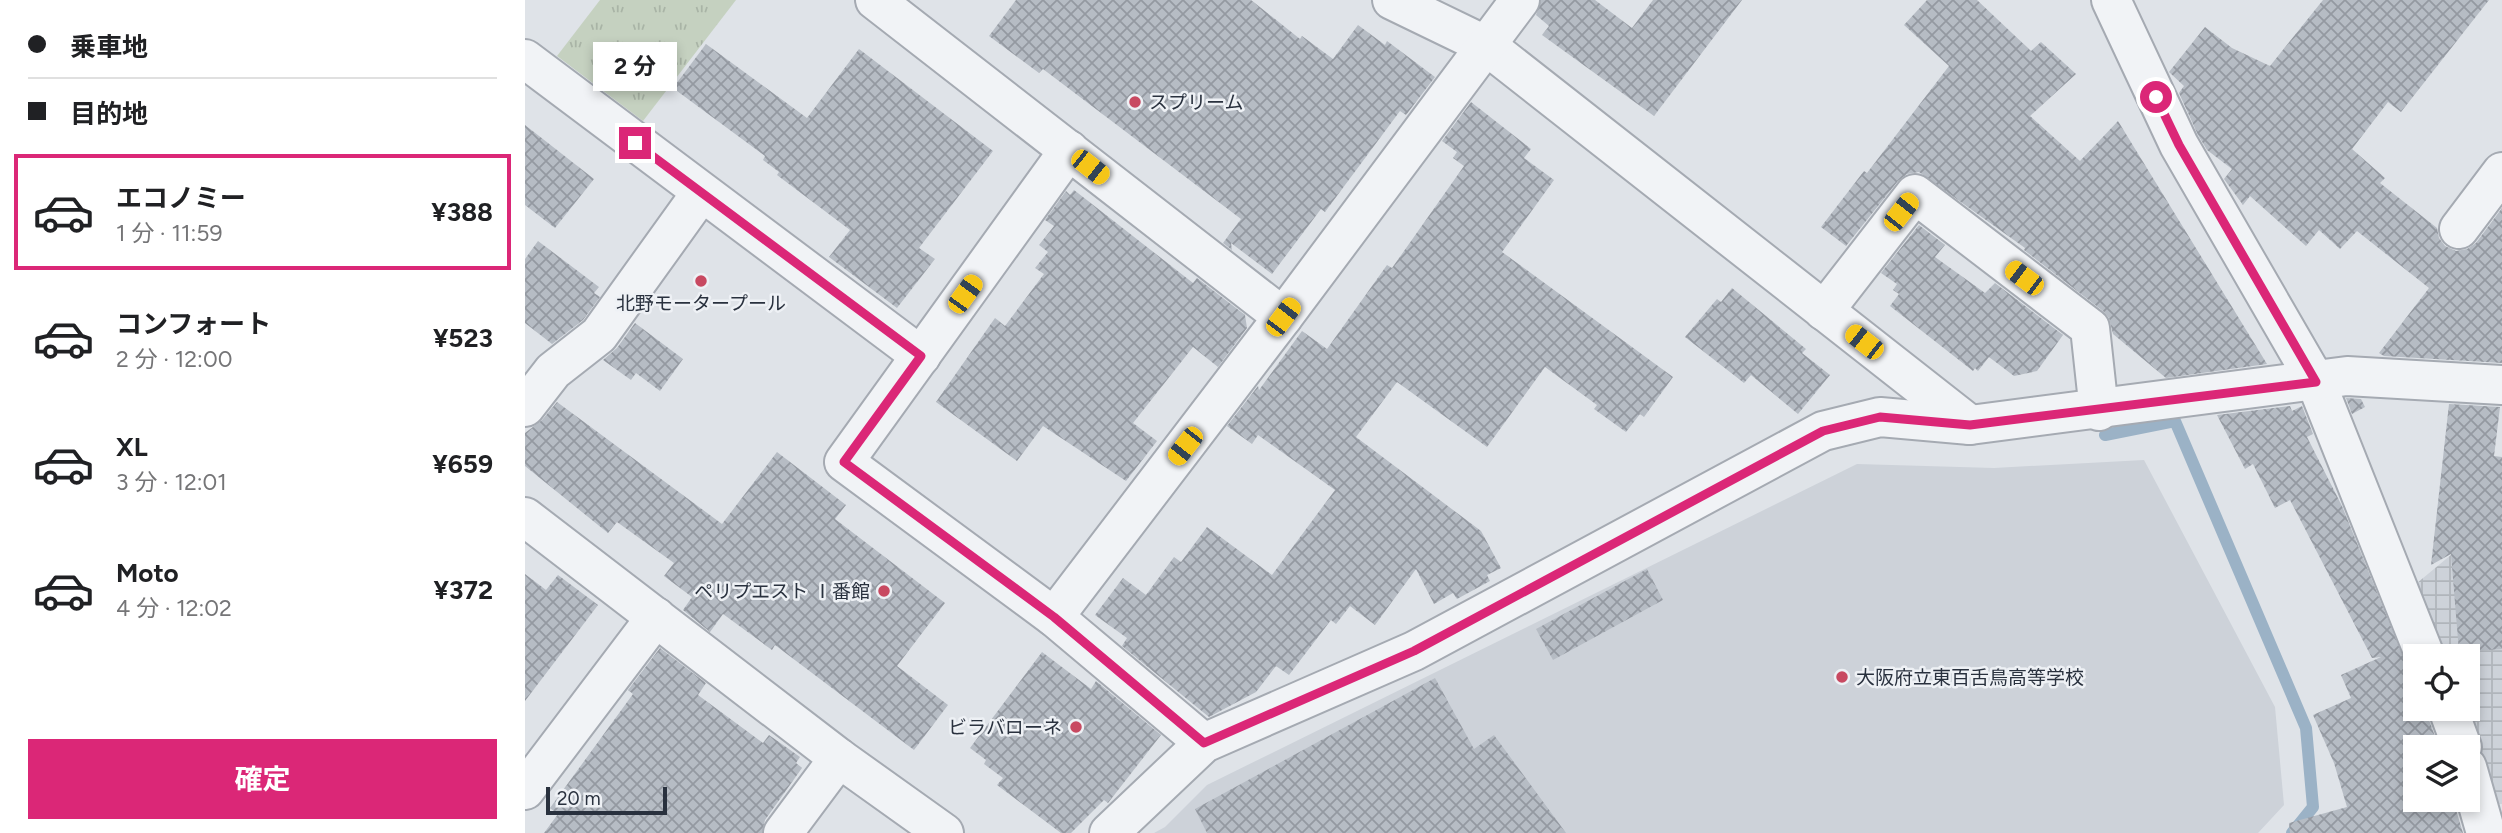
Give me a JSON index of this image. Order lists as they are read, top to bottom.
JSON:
{
  "places": [
    "スプリーム",
    "北野モータープール",
    "ペリプエスト Ⅰ番館",
    "大阪府立東百舌鳥高等学校",
    "ビラバローネ"
  ],
  "scale_bar": "20 m",
  "page": {
    "banner": ["乗車地", "目的地"],
    "bubble": "2 分",
    "list": [
      {
        "name": "エコノミー",
        "note": "1 分 · 11:59",
        "value": "¥388"
      },
      {
        "name": "コンフォート",
        "note": "2 分 · 12:00",
        "value": "¥523"
      },
      {
        "name": "XL",
        "note": "3 分 · 12:01",
        "value": "¥659"
      },
      {
        "name": "Moto",
        "note": "4 分 · 12:02",
        "value": "¥372"
      }
    ],
    "buttons": "確定",
    "scale": "20 m"
  }
}
